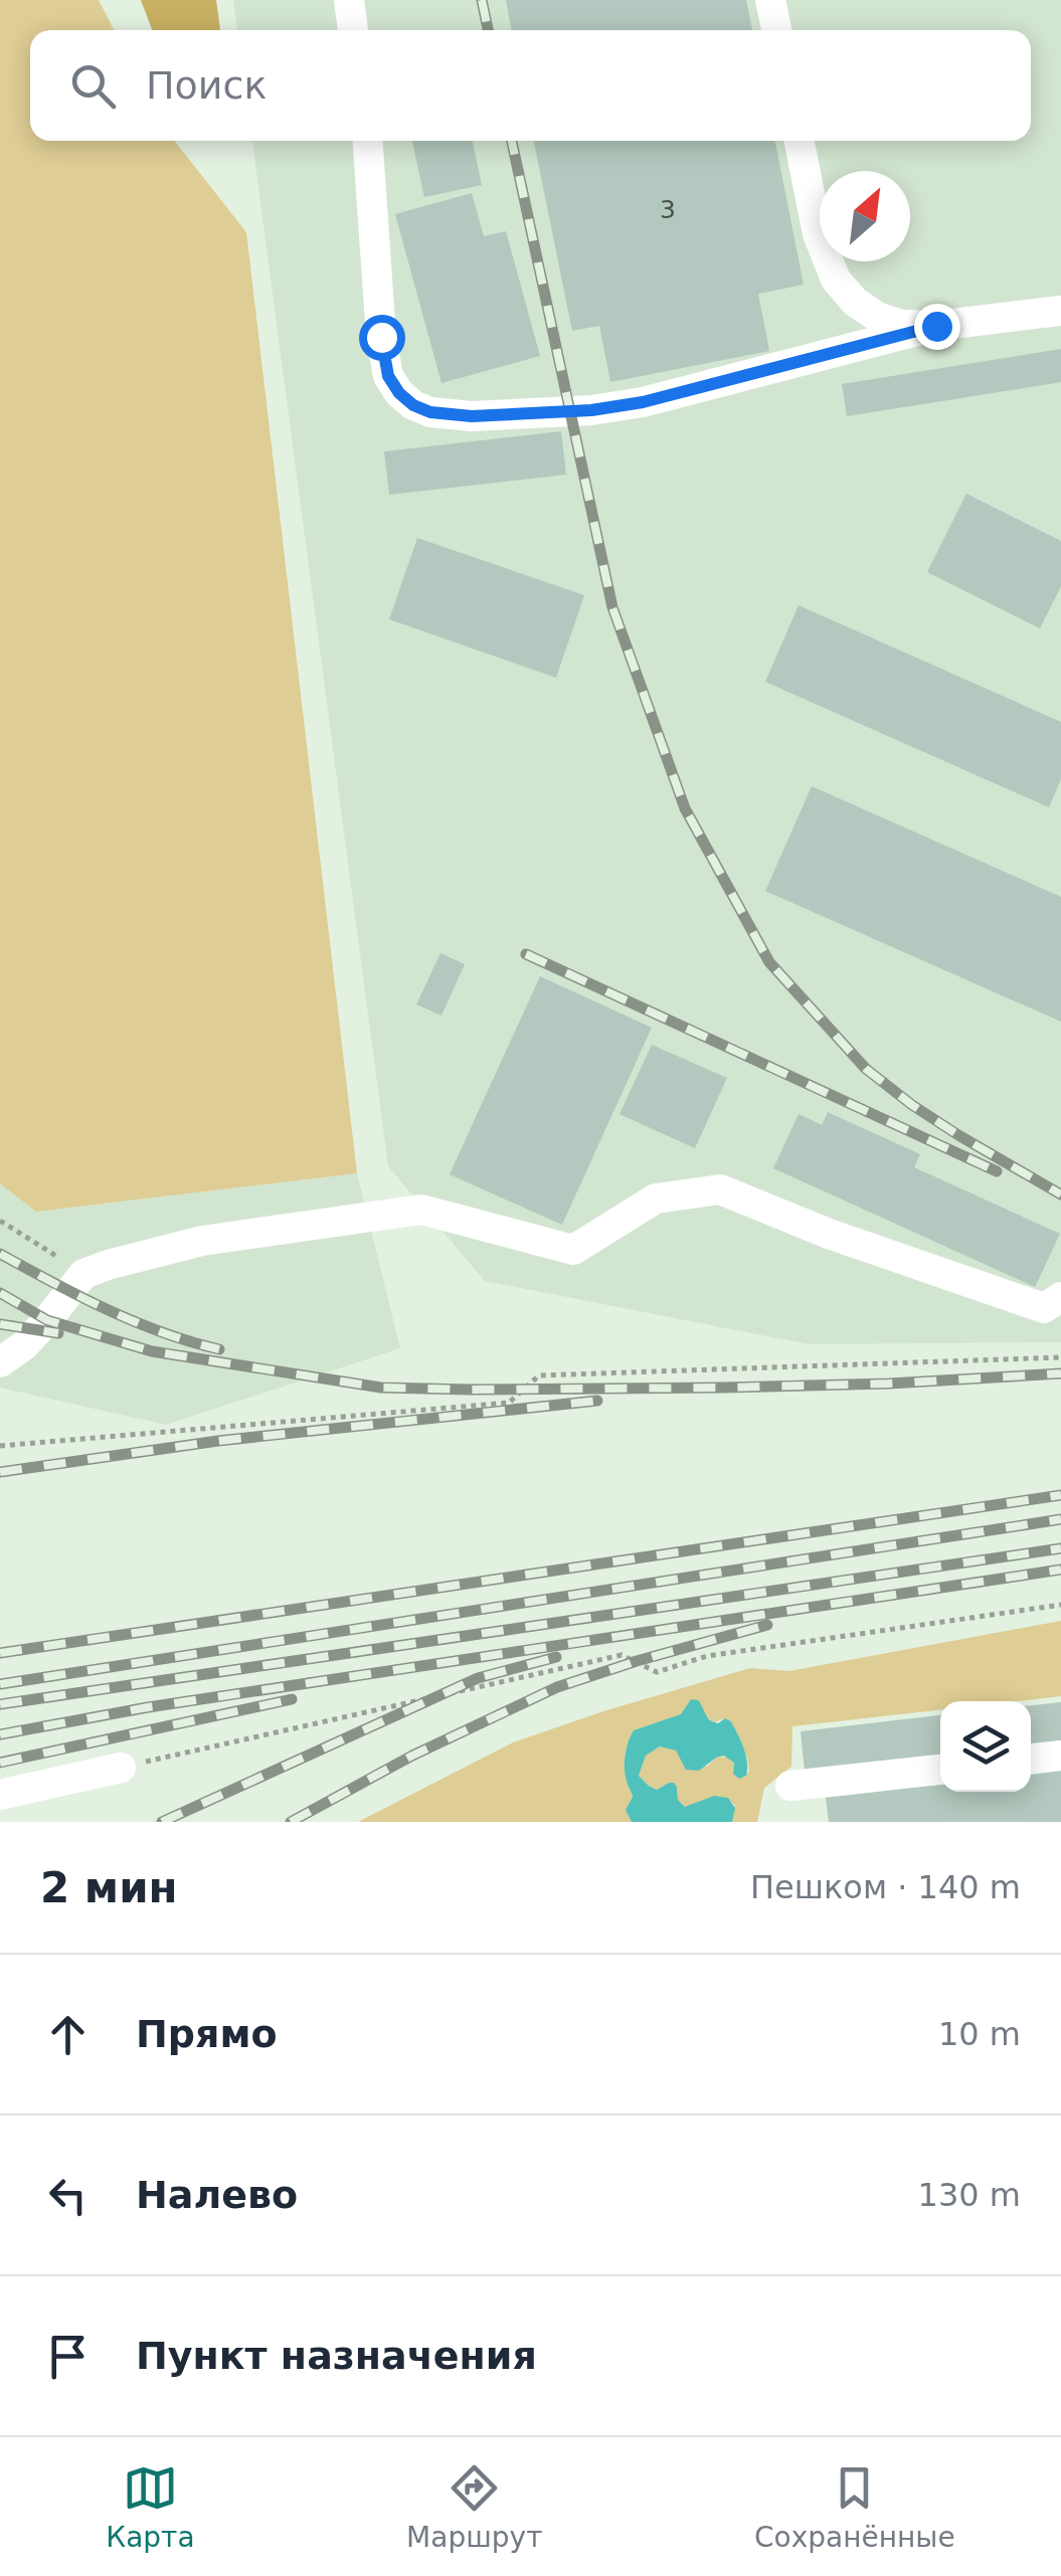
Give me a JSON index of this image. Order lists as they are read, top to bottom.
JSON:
{
  "house_numbers": ["3"],
  "north": "top right",
  "page": {
    "search": "Поиск",
    "heading": ["2 мин", "Пешком · 140 m"],
    "list": [
      ["Прямо", "10 m"],
      ["Налево", "130 m"],
      "Пункт назначения"
    ],
    "nav": ["Карта", "Маршрут", "Сохранённые"]
  }
}
